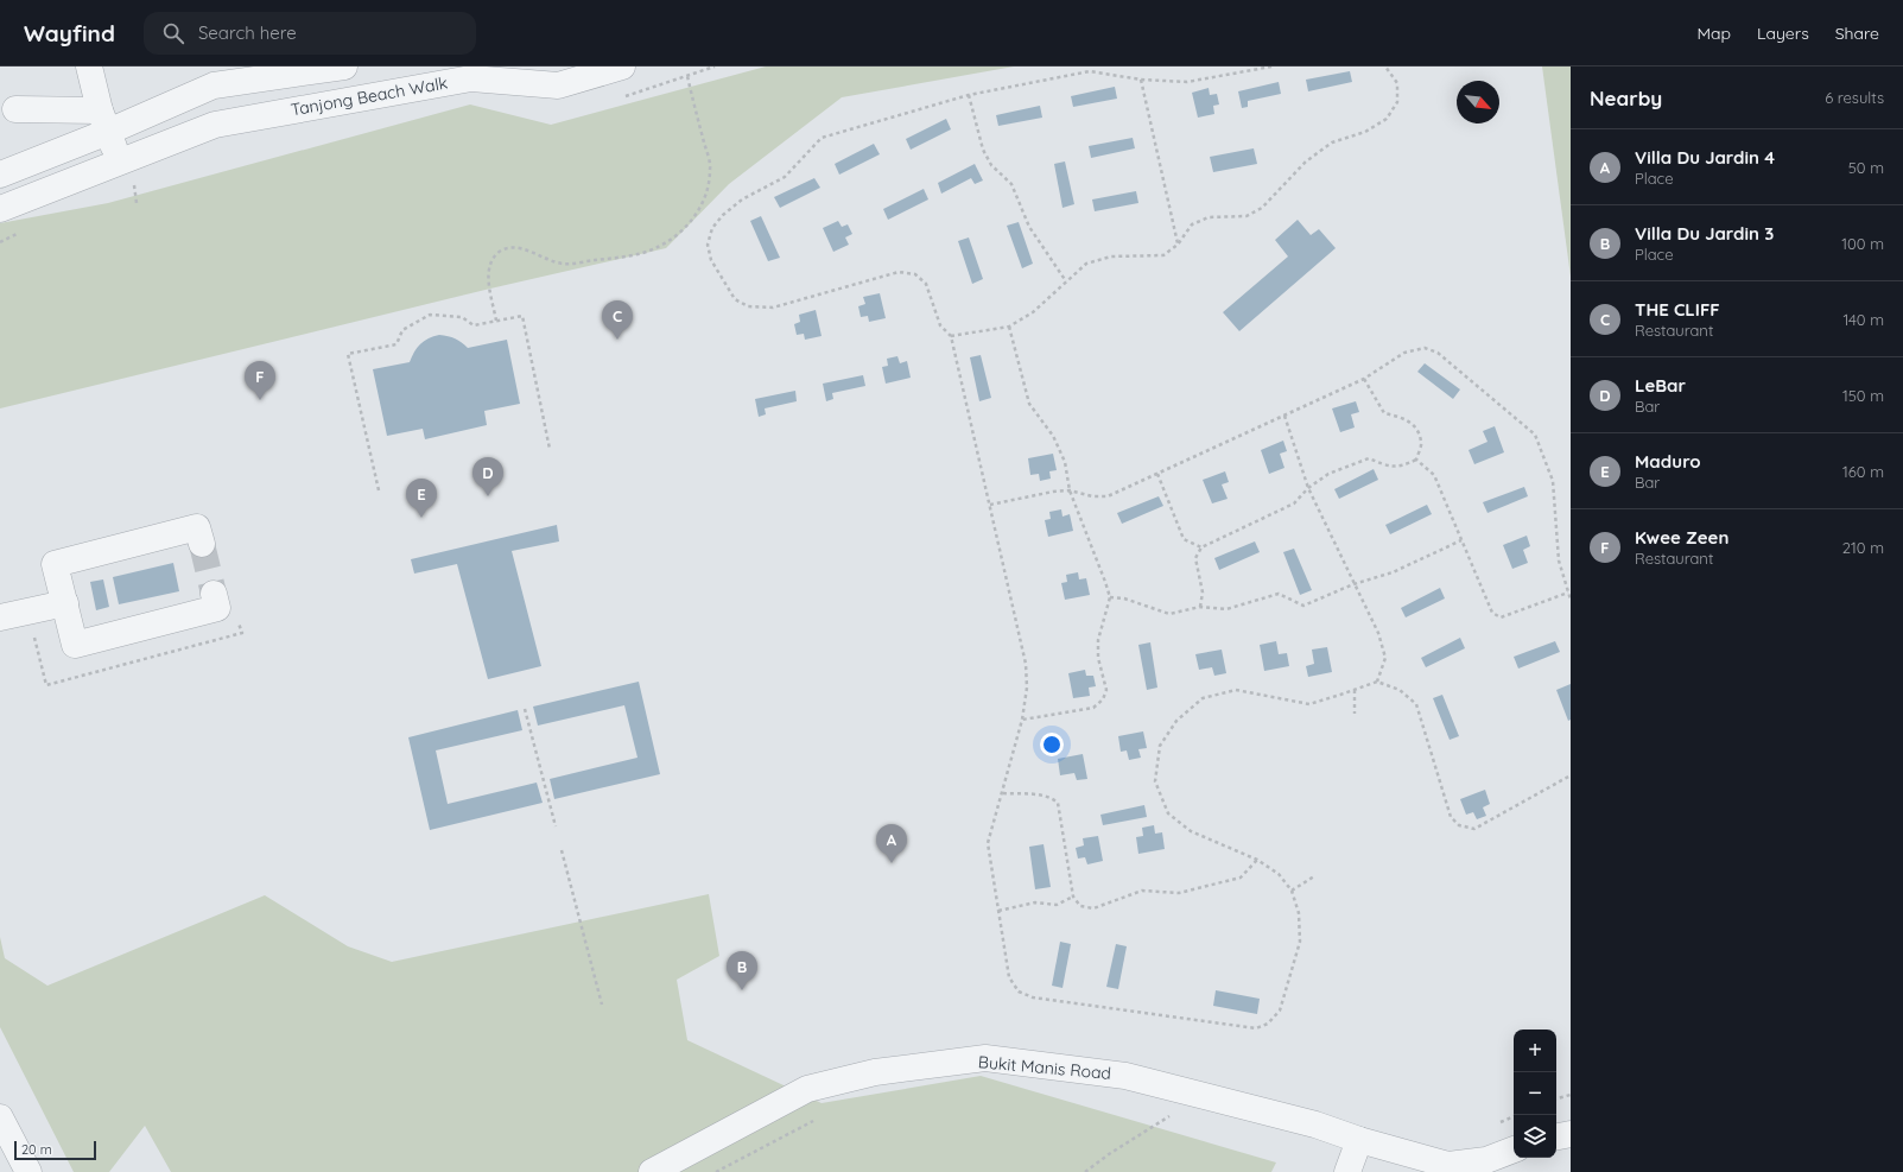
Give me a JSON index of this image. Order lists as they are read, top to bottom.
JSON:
{
  "streets": {
    "street": ["Tanjong Beach Walk", "Bukit Manis Road"]
  },
  "scale_bar": "20 m",
  "north": "bottom right",
  "page": {
    "header": "Wayfind",
    "search": "Search here",
    "nav": ["Map", "Layers", "Share"],
    "heading": ["Nearby", "6 results"],
    "list": [
      {
        "mark": "A",
        "name": "Villa Du Jardin 4",
        "note": "Place",
        "value": "50 m"
      },
      {
        "mark": "B",
        "name": "Villa Du Jardin 3",
        "note": "Place",
        "value": "100 m"
      },
      {
        "mark": "C",
        "name": "THE CLIFF",
        "note": "Restaurant",
        "value": "140 m"
      },
      {
        "mark": "D",
        "name": "LeBar",
        "note": "Bar",
        "value": "150 m"
      },
      {
        "mark": "E",
        "name": "Maduro",
        "note": "Bar",
        "value": "160 m"
      },
      {
        "mark": "F",
        "name": "Kwee Zeen",
        "note": "Restaurant",
        "value": "210 m"
      }
    ],
    "pins": [
      "C",
      "F",
      "D",
      "E",
      "A",
      "B"
    ],
    "map_buttons": ["+", "−"],
    "scale": "20 m"
  }
}
